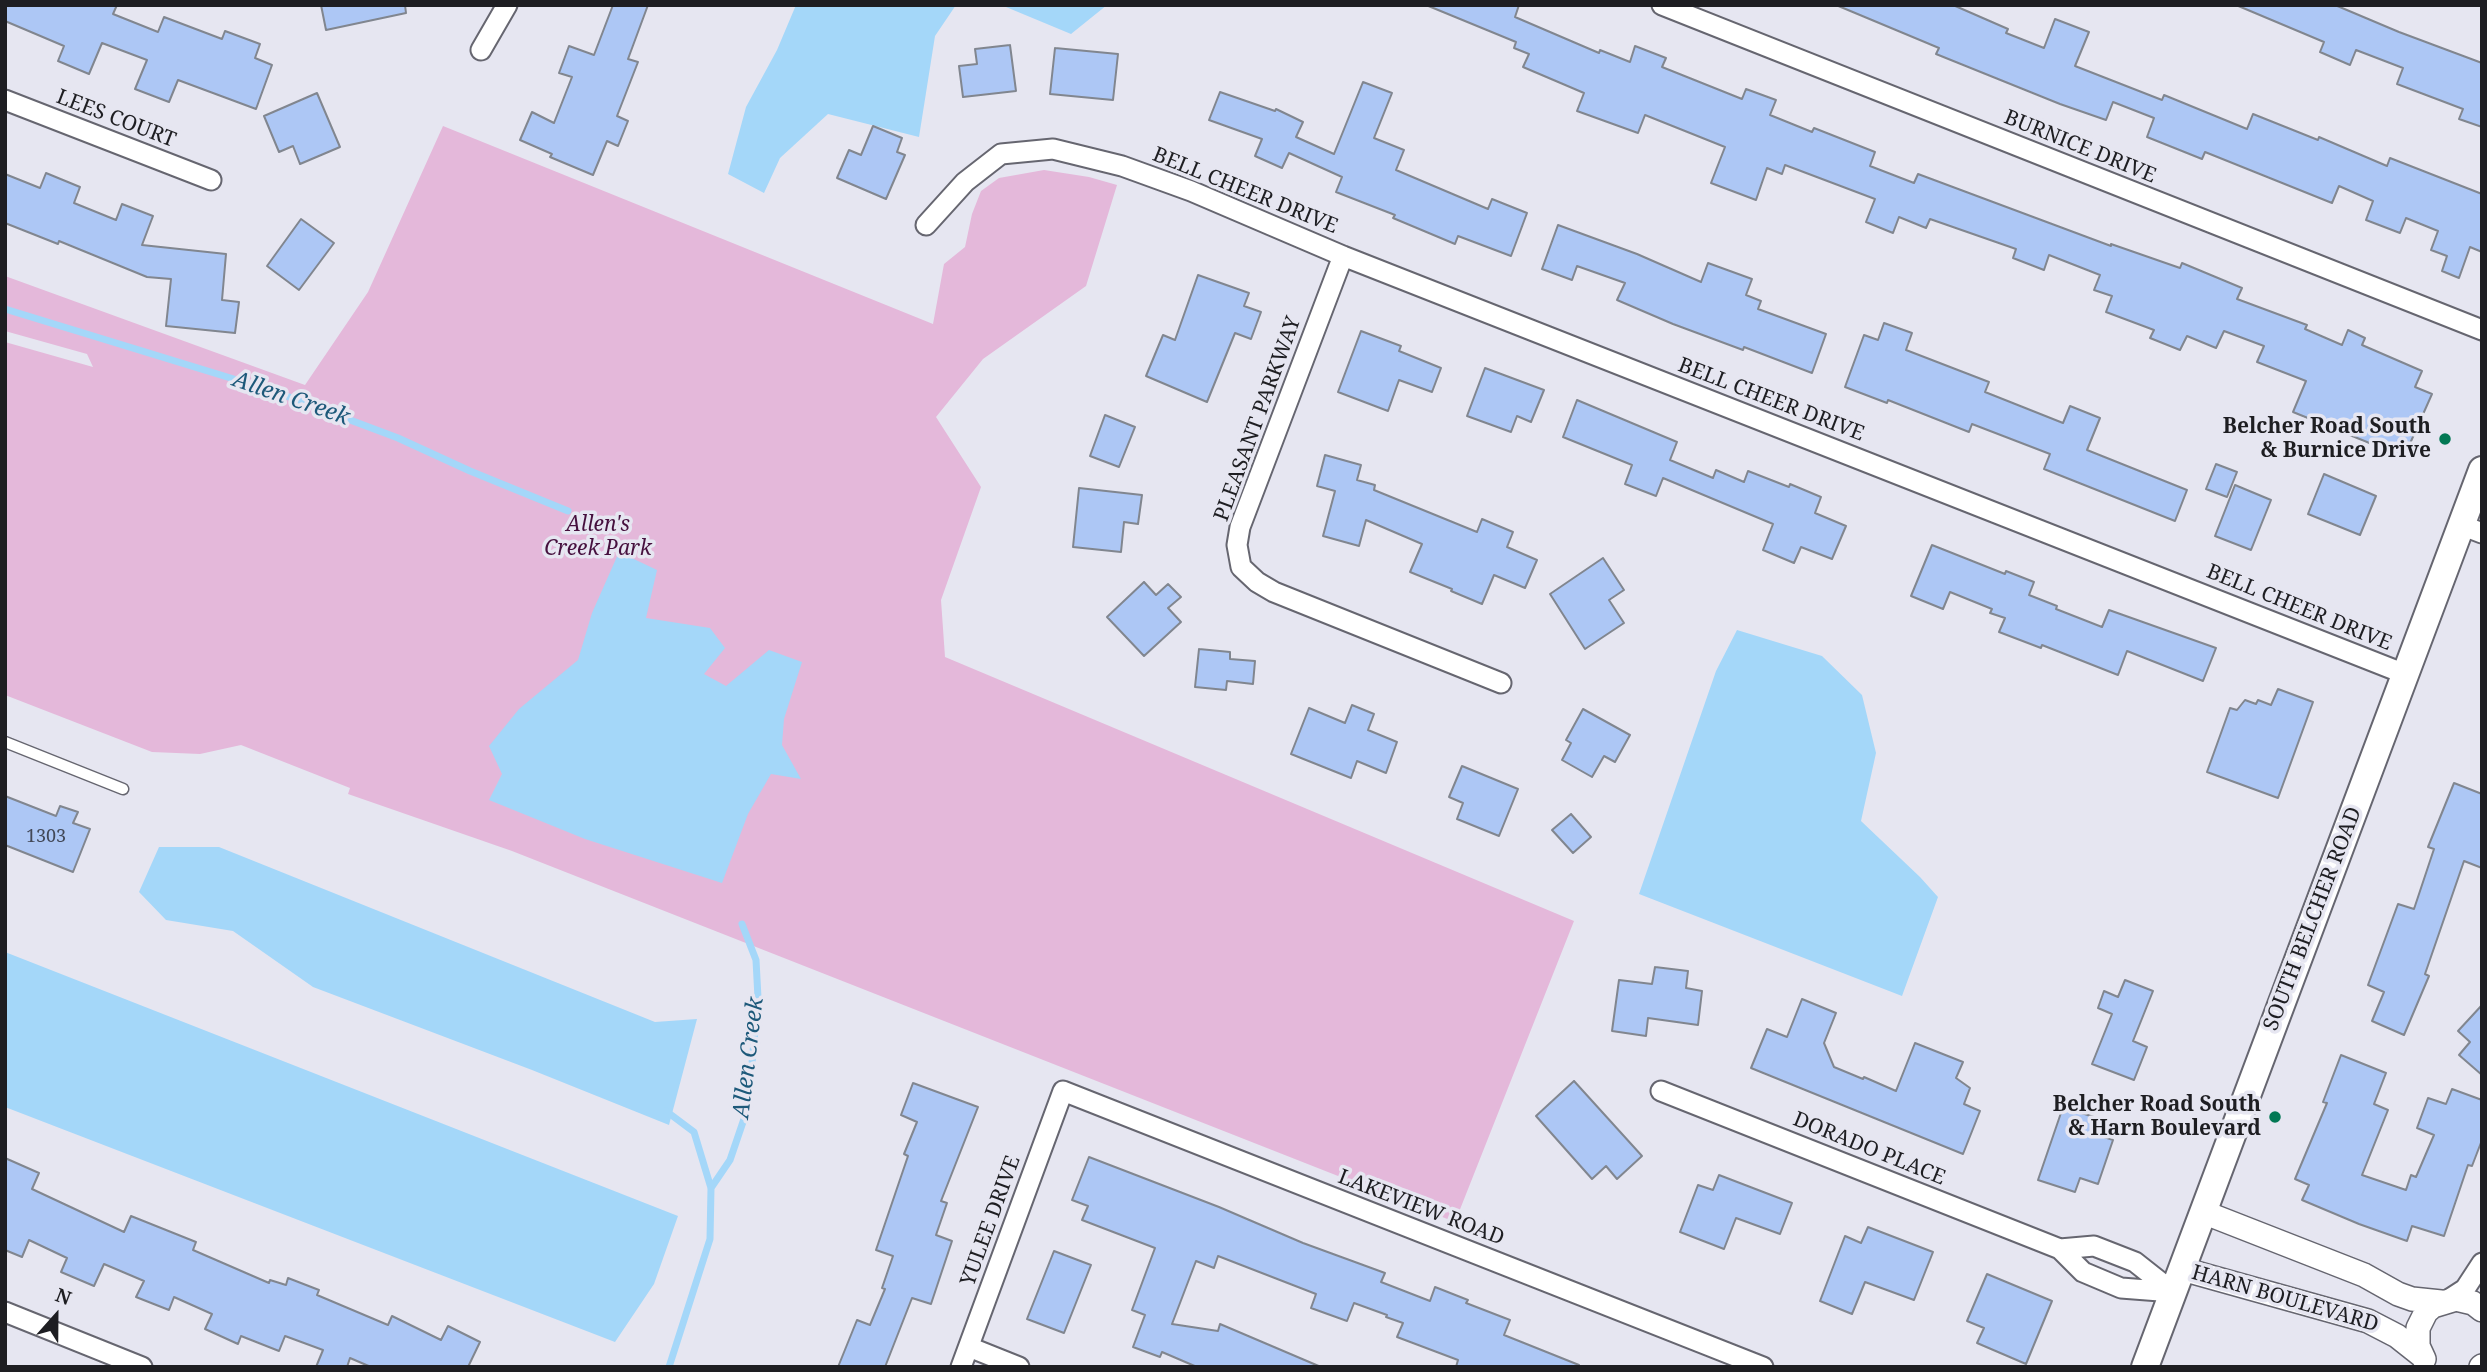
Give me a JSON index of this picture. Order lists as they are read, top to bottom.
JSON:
{
  "streets": {
    "main road": ["SOUTH BELCHER ROAD"],
    "street": [
      "LEES COURT",
      "BURNICE DRIVE",
      "BELL CHEER DRIVE",
      "PLEASANT PARKWAY",
      "DORADO PLACE",
      "LAKEVIEW ROAD",
      "YULEE DRIVE",
      "HARN BOULEVARD"
    ]
  },
  "crossings": [
    ["BELL CHEER DRIVE", "PLEASANT PARKWAY"],
    ["BELL CHEER DRIVE", "SOUTH BELCHER ROAD"],
    ["SOUTH BELCHER ROAD", "DORADO PLACE"],
    ["SOUTH BELCHER ROAD", "HARN BOULEVARD"],
    ["DORADO PLACE", "HARN BOULEVARD"],
    ["LAKEVIEW ROAD", "YULEE DRIVE"]
  ],
  "water": ["Allen Creek"],
  "parks": ["Allen's Creek Park"],
  "places": ["Belcher Road South & Burnice Drive", "Belcher Road South & Harn Boulevard"],
  "house_numbers": ["1303"],
  "north": "top"
}
